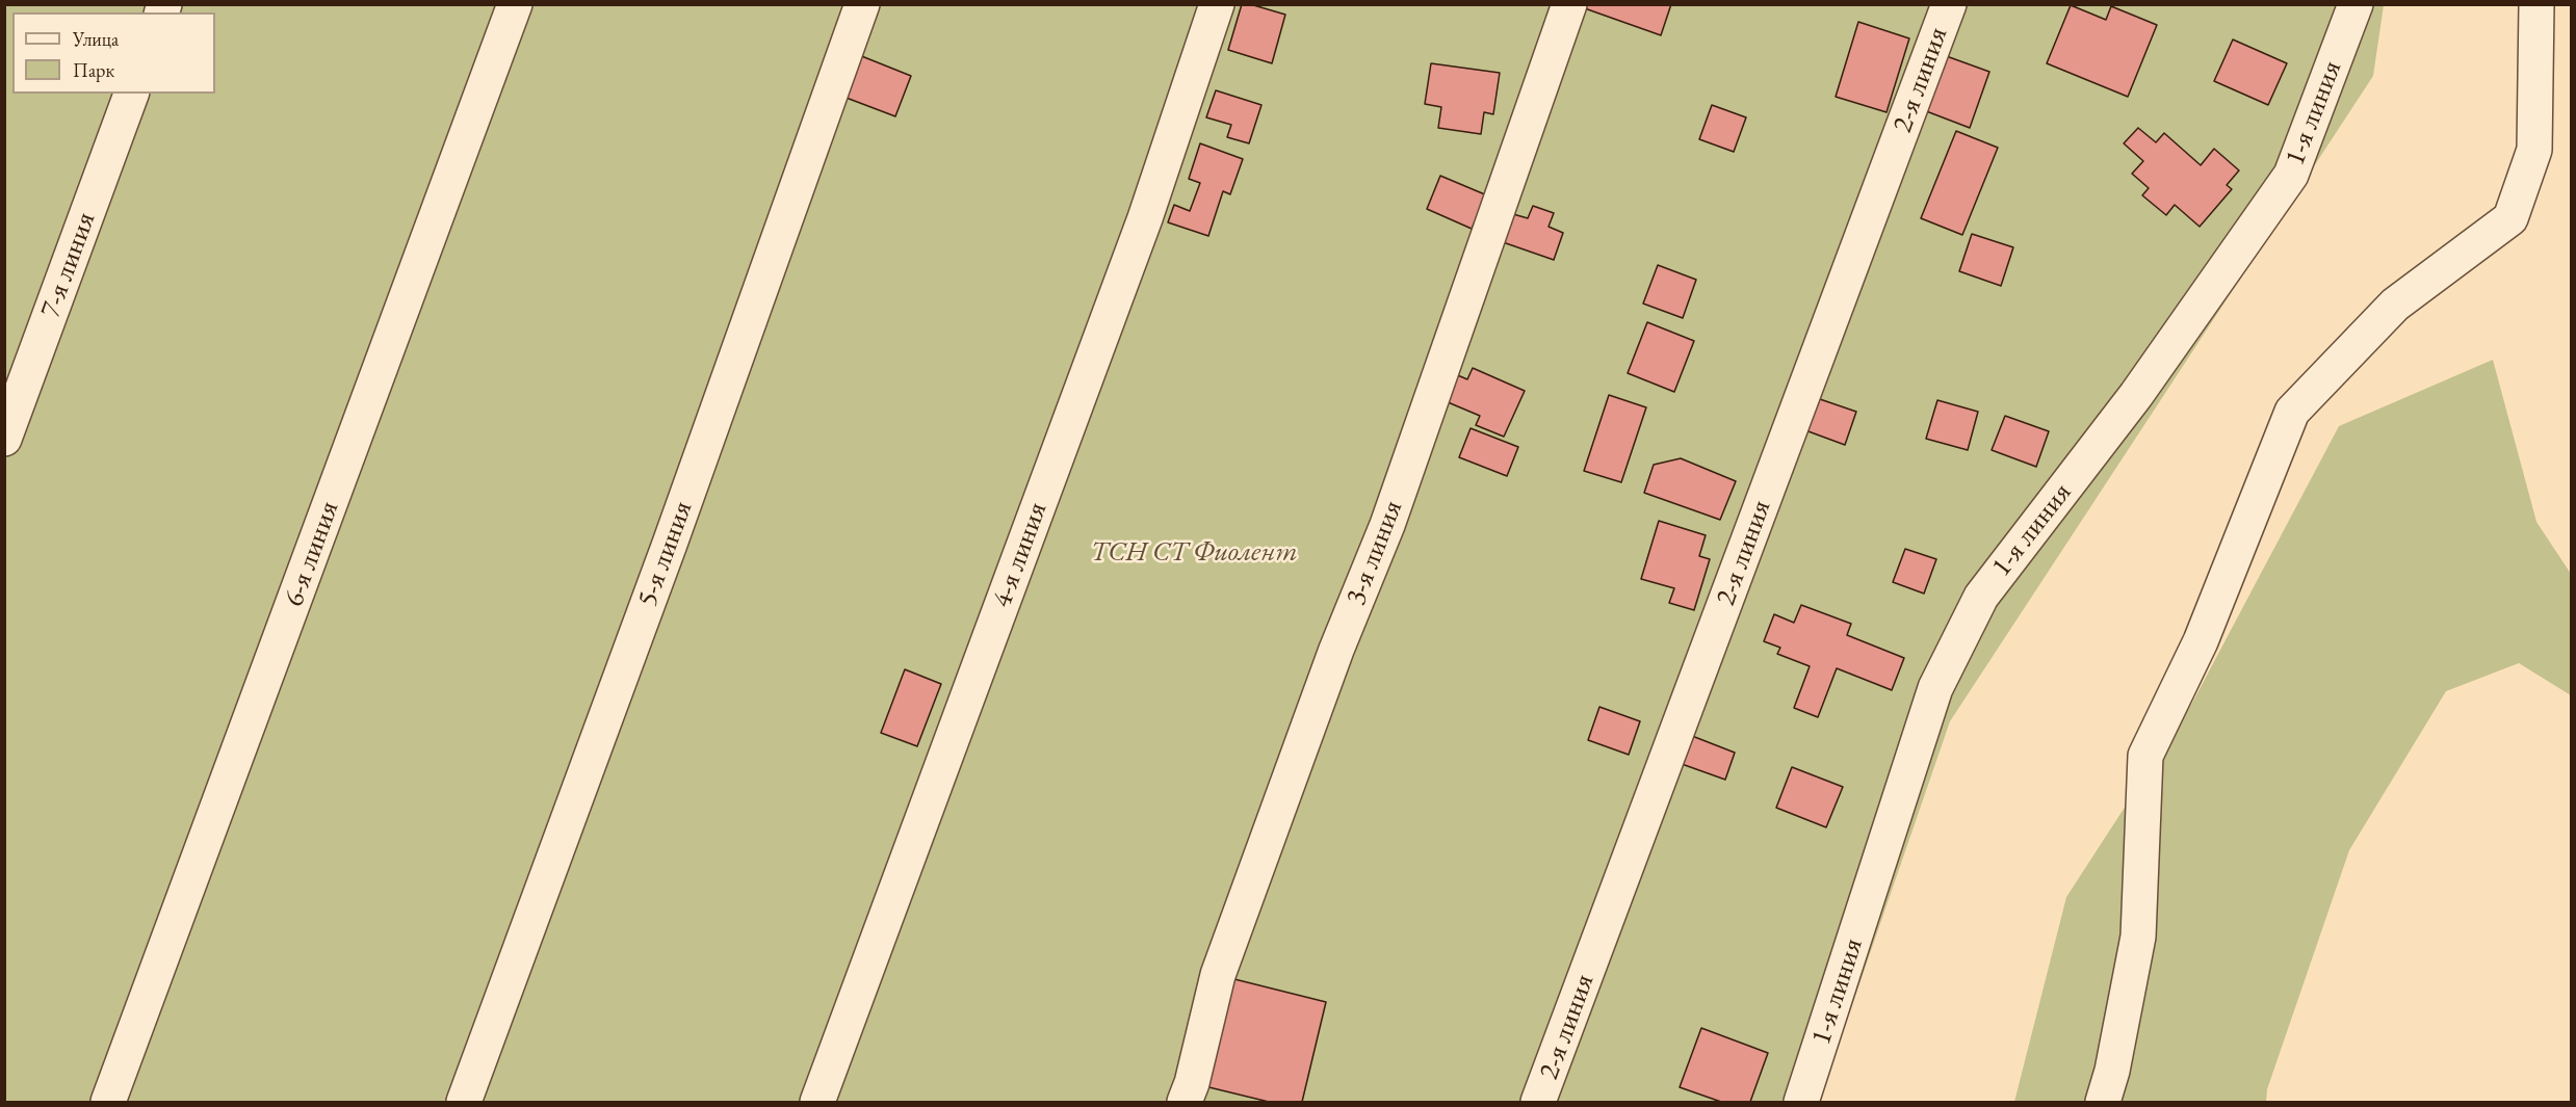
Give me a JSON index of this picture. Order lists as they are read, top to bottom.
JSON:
{
  "streets": {
    "street": [
      "2-я линия",
      "1-я линия",
      "7-я линия",
      "3-я линия",
      "6-я линия",
      "5-я линия",
      "4-я линия"
    ]
  },
  "parks": ["ТСН СТ Фиолент"],
  "legend": ["Улица", "Парк"]
}
